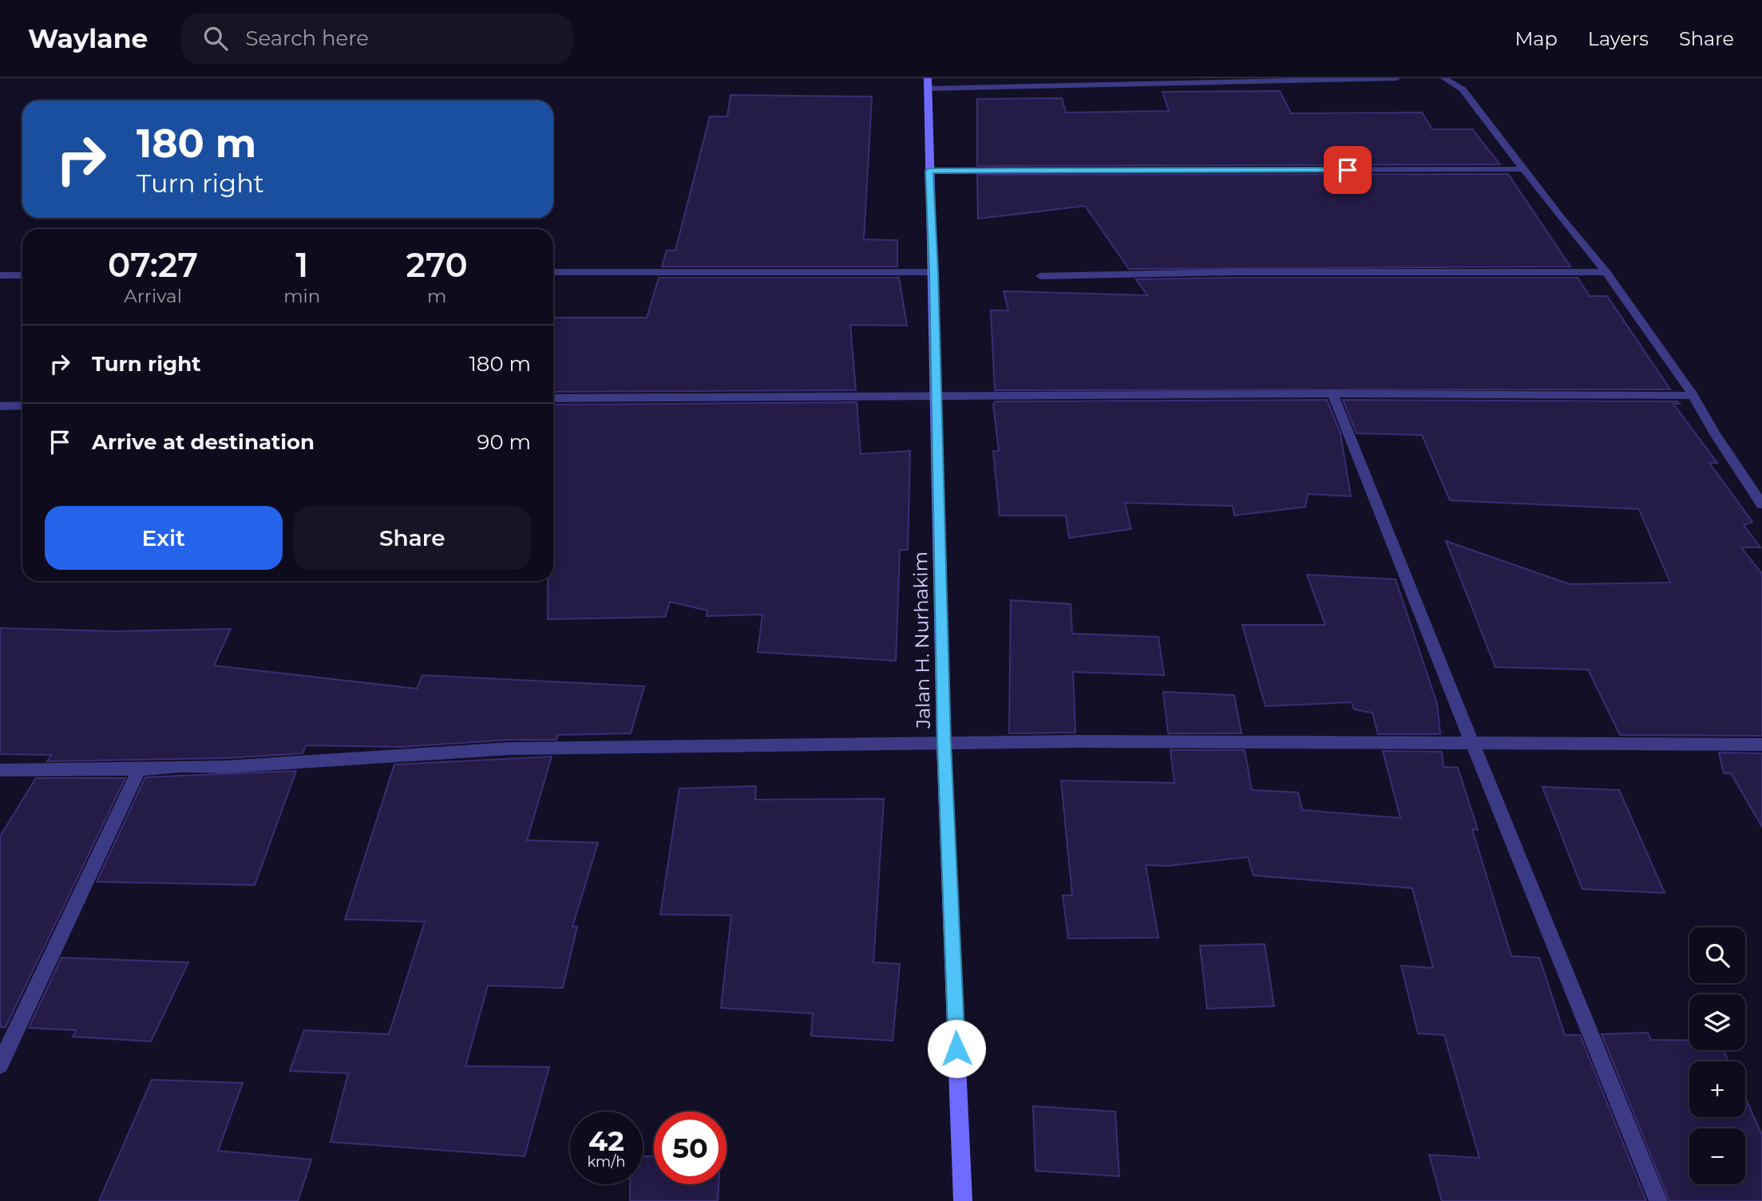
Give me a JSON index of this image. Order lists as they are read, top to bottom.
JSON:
{
  "streets": {
    "main road": ["Jalan H. Nurhakim"]
  },
  "page": {
    "header": "Waylane",
    "search": "Search here",
    "nav": ["Map", "Layers", "Share"],
    "turn": ["180 m", "Turn right"],
    "eta": [
      "07:27",
      "Arrival",
      "1",
      "min",
      "270",
      "m"
    ],
    "list": [
      {
        "name": "Turn right",
        "value": "180 m"
      },
      {
        "name": "Arrive at destination",
        "value": "90 m"
      }
    ],
    "buttons": ["Exit", "Share"],
    "map_buttons": ["+", "−"],
    "speed": "42 km/h",
    "limit": "50"
  }
}
